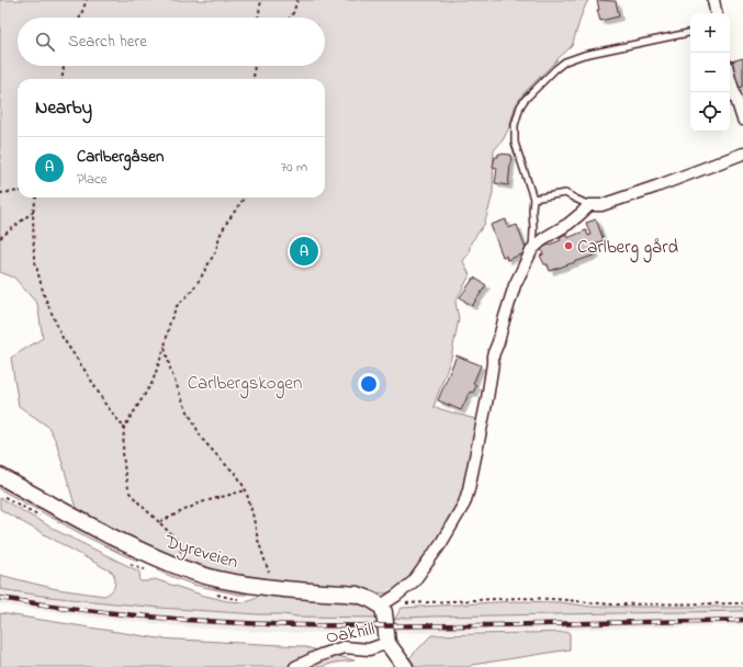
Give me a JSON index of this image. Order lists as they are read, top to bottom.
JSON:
{
  "streets": {
    "main road": ["Dyreveien"],
    "street": ["Oakhill"]
  },
  "parks": ["Carlbergskogen"],
  "places": ["Carlberg gård"],
  "page": {
    "map_buttons": ["+", "−"],
    "search": "Search here",
    "heading": "Nearby",
    "list": [
      {
        "mark": "A",
        "name": "Carlbergåsen",
        "note": "Place",
        "value": "70 m"
      }
    ],
    "pins": "A"
  }
}
